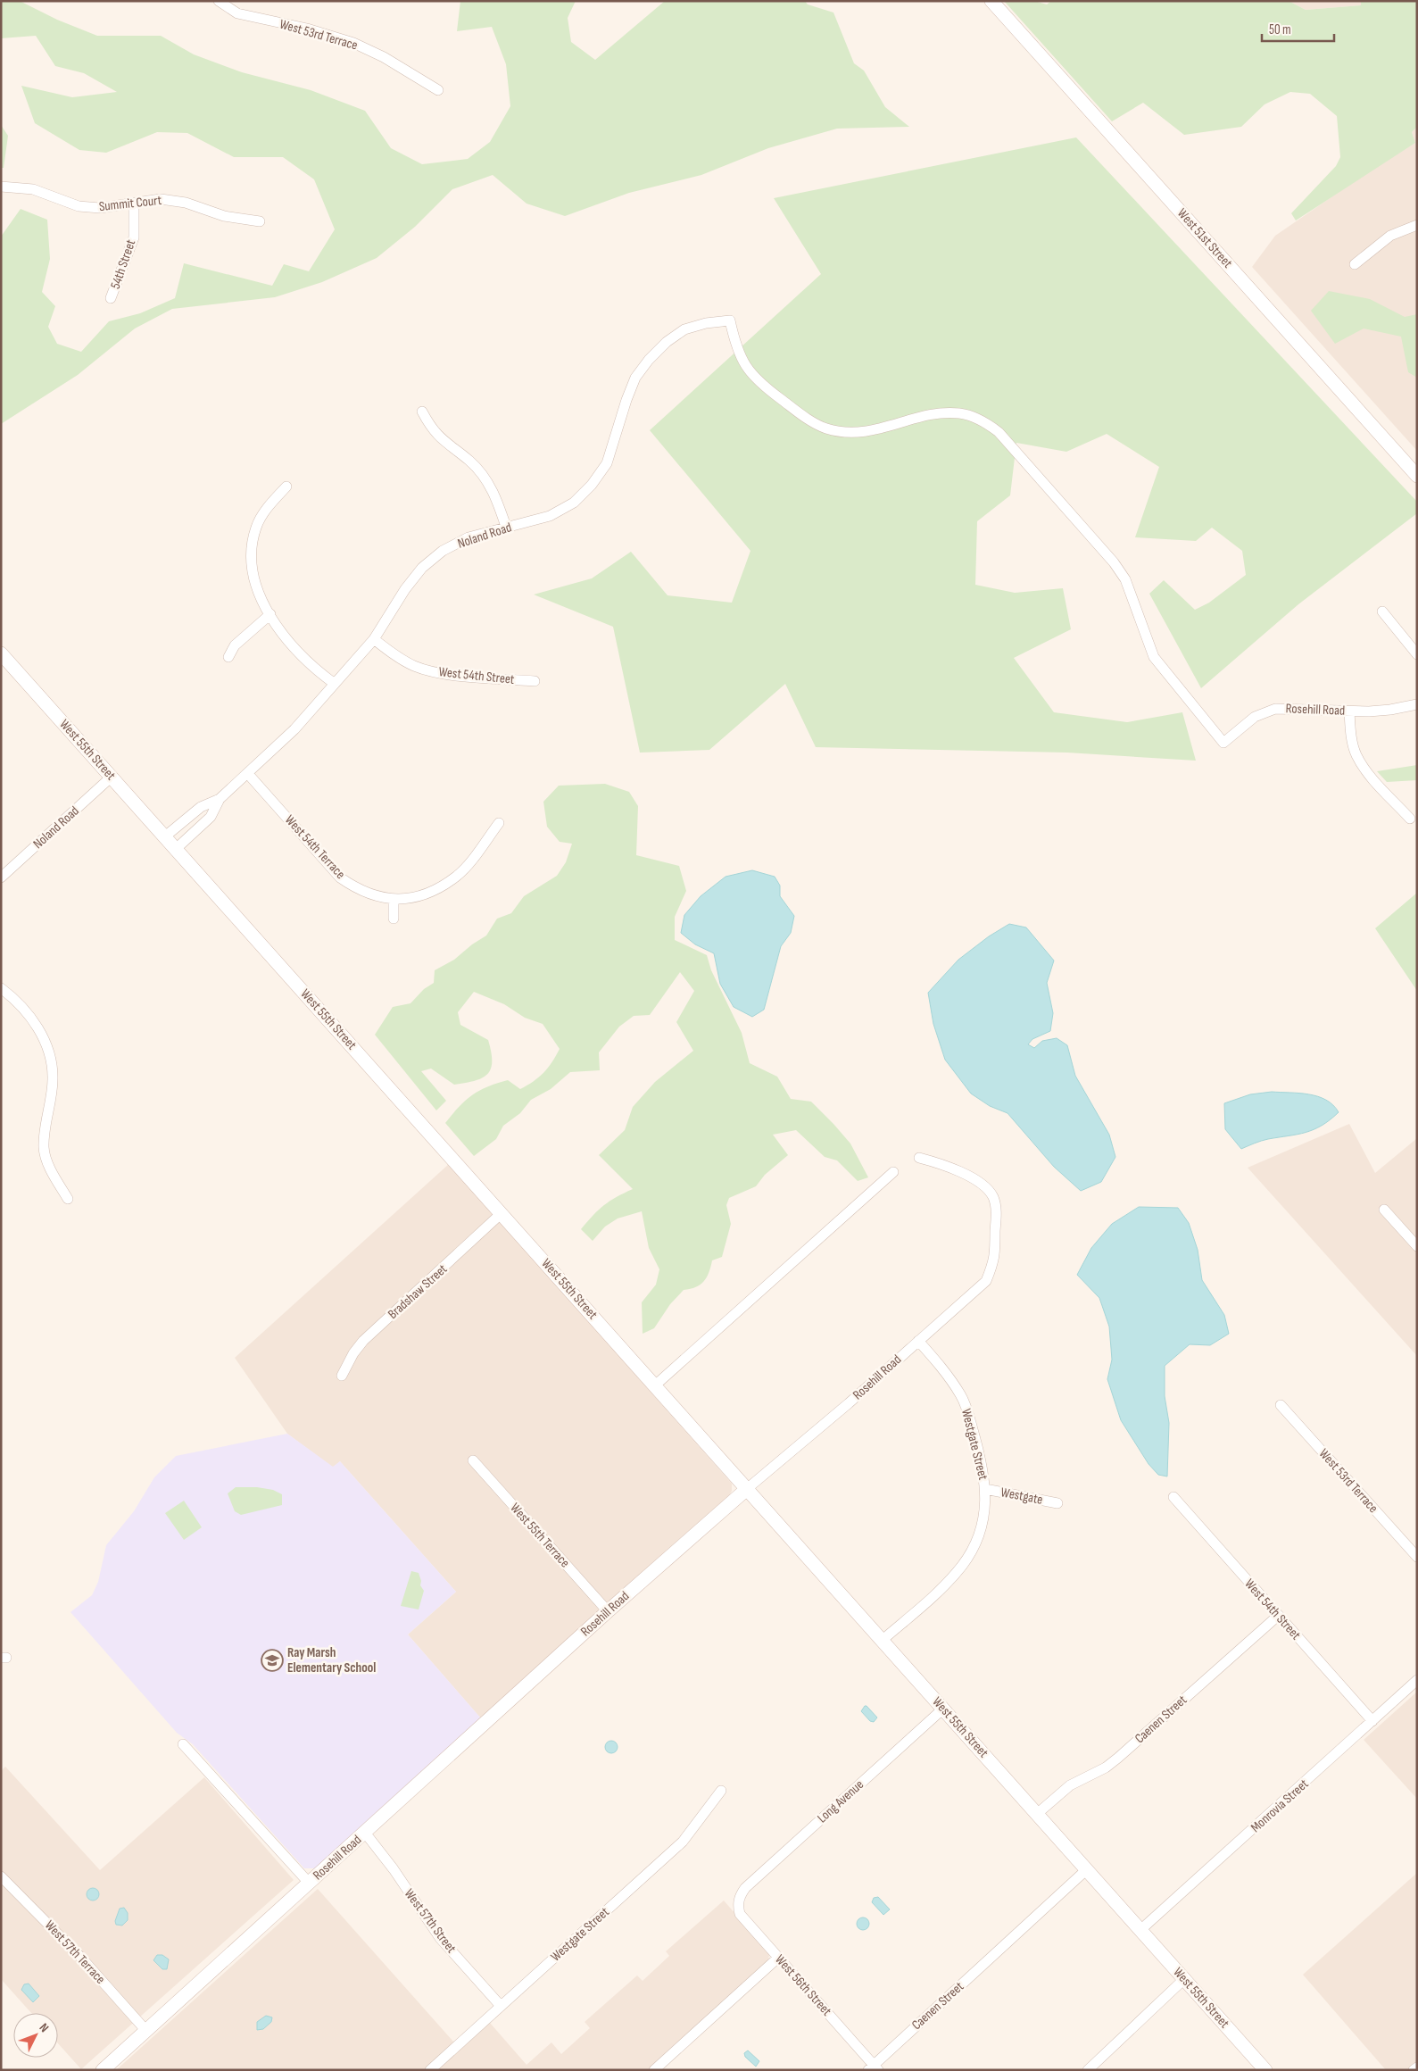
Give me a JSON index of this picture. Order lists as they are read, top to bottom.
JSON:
{
  "streets": {
    "street": [
      "West 53rd Terrace",
      "Summit Court",
      "West 51st Street",
      "54th Street",
      "Noland Road",
      "West 54th Street",
      "Rosehill Road",
      "West 55th Street",
      "West 54th Terrace",
      "Bradshaw Street",
      "Westgate Street",
      "Westgate",
      "West 55th Terrace",
      "Caenen Street",
      "Long Avenue",
      "Monrovia Street",
      "West 57th Street",
      "West 57th Terrace",
      "West 56th Street"
    ]
  },
  "crossings": [
    ["Summit Court", "54th Street"],
    ["Noland Road", "West 54th Street"],
    ["Noland Road", "Rosehill Road"],
    ["Noland Road", "West 55th Street"],
    ["Noland Road", "West 54th Terrace"],
    ["West 54th Street", "Caenen Street"],
    ["West 54th Street", "Monrovia Street"],
    ["Rosehill Road", "West 55th Street"],
    ["Rosehill Road", "Westgate Street"],
    ["Rosehill Road", "West 55th Terrace"],
    ["Rosehill Road", "West 57th Street"],
    ["Rosehill Road", "West 57th Terrace"],
    ["West 55th Street", "Bradshaw Street"],
    ["West 55th Street", "Westgate Street"],
    ["West 55th Street", "Caenen Street"],
    ["West 55th Street", "Long Avenue"],
    ["West 55th Street", "Monrovia Street"],
    ["Westgate Street", "Westgate"],
    ["Westgate Street", "West 57th Street"],
    ["Caenen Street", "West 56th Street"],
    ["Long Avenue", "West 56th Street"]
  ],
  "places": {
    "school or university": ["Ray Marsh Elementary School"]
  },
  "scale_bar": "50 m",
  "north": "top right"
}
